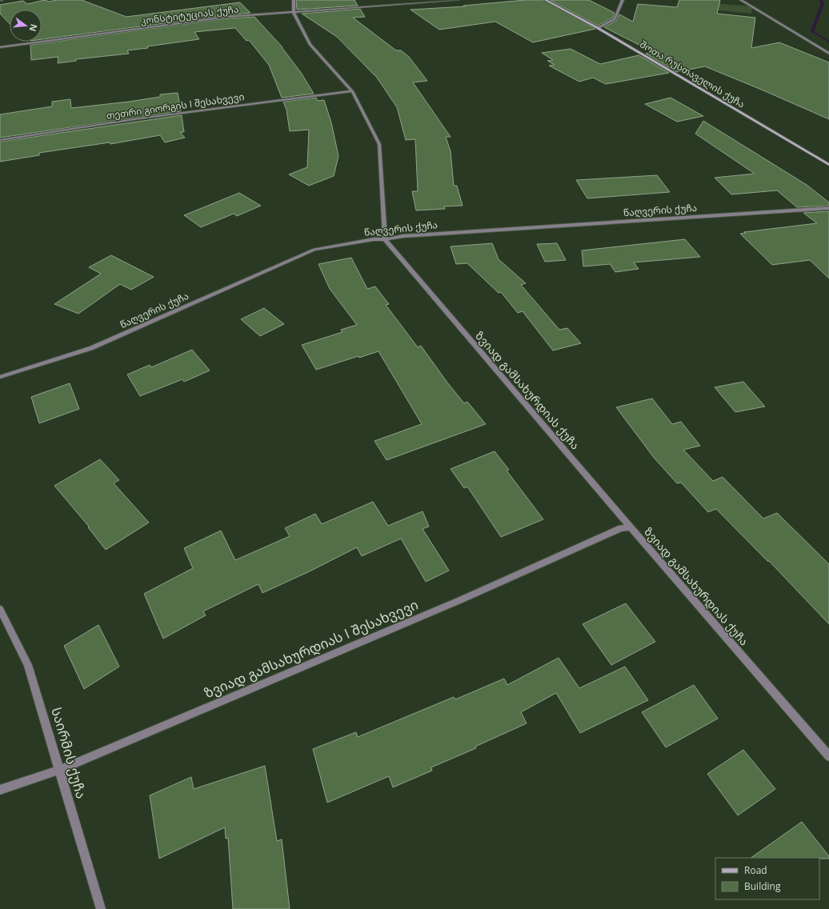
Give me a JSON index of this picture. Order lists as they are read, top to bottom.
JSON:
{
  "streets": {
    "main road": ["შოთა რუსთაველის ქუჩა"],
    "street": [
      "კონსტიტუციას ქუჩა",
      "თეთრი გიორგის I შესახვევი",
      "წაღვერის ქუჩა",
      "ზვიად გამსახურდიას ქუჩა",
      "ზვიად გამსახურდიას I შესახვევი",
      "საირმის ქუჩა"
    ]
  },
  "crossings": [
    ["წაღვერის ქუჩა", "ზვიად გამსახურდიას ქუჩა"],
    ["ზვიად გამსახურდიას ქუჩა", "ზვიად გამსახურდიას I შესახვევი"],
    ["ზვიად გამსახურდიას I შესახვევი", "საირმის ქუჩა"]
  ],
  "legend": ["Road", "Building"],
  "north": "right"
}
